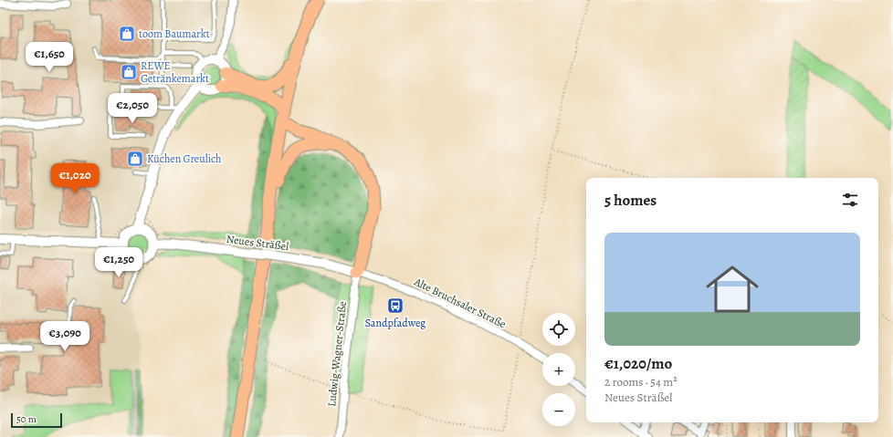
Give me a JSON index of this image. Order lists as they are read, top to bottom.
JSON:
{
  "streets": {
    "street": ["Neues Sträßel", "Alte Bruchsaler Straße", "Ludwig-Wagner-Straße"]
  },
  "crossings": [
    ["Neues Sträßel", "Alte Bruchsaler Straße"],
    ["Neues Sträßel", "Ludwig-Wagner-Straße"],
    ["Alte Bruchsaler Straße", "Ludwig-Wagner-Straße"]
  ],
  "places": {
    "shop": ["toom Baumarkt", "REWE Getränkemarkt", "Küchen Greulich"],
    "bus stop": ["Sandpfadweg"]
  },
  "scale_bar": "50 m",
  "page": {
    "price": [
      "€1,650",
      "€2,050",
      "€1,020",
      "€1,250",
      "€3,090"
    ],
    "heading": "5 homes",
    "list": [
      {
        "name": "€1,020/mo",
        "note": "2 rooms · 54 m² · Neues Sträßel"
      }
    ],
    "map_buttons": ["+", "−"],
    "scale": "50 m"
  }
}
